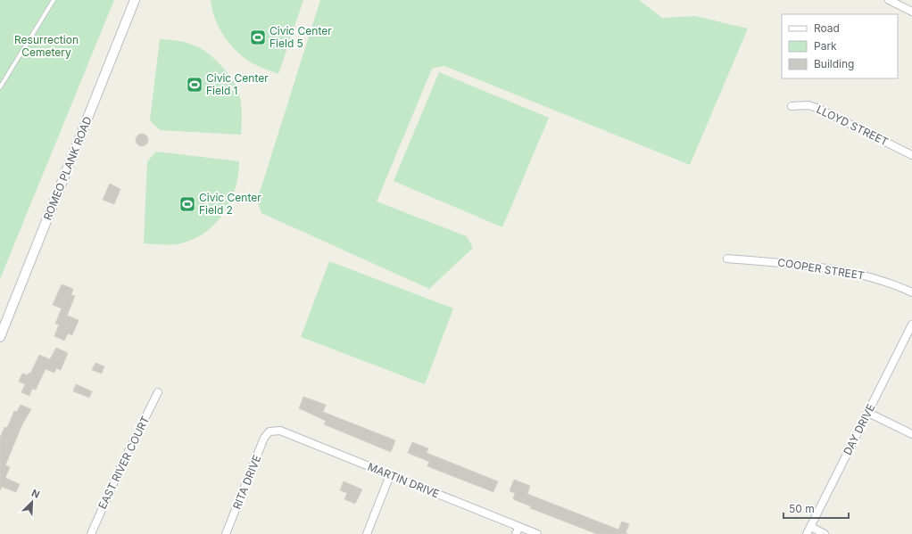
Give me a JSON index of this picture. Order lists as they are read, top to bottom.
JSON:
{
  "streets": {
    "street": [
      "LLOYD STREET",
      "ROMEO PLANK ROAD",
      "COOPER STREET",
      "DAY DRIVE",
      "EAST RIVER COURT",
      "MARTIN DRIVE",
      "RITA DRIVE"
    ]
  },
  "crossings": [
    ["MARTIN DRIVE", "RITA DRIVE"]
  ],
  "parks": ["Resurrection Cemetery"],
  "places": {
    "sports": ["Civic Center Field 5", "Civic Center Field 1", "Civic Center Field 2"]
  },
  "legend": ["Road", "Park", "Building"],
  "scale_bar": "50 m",
  "north": "top right"
}
